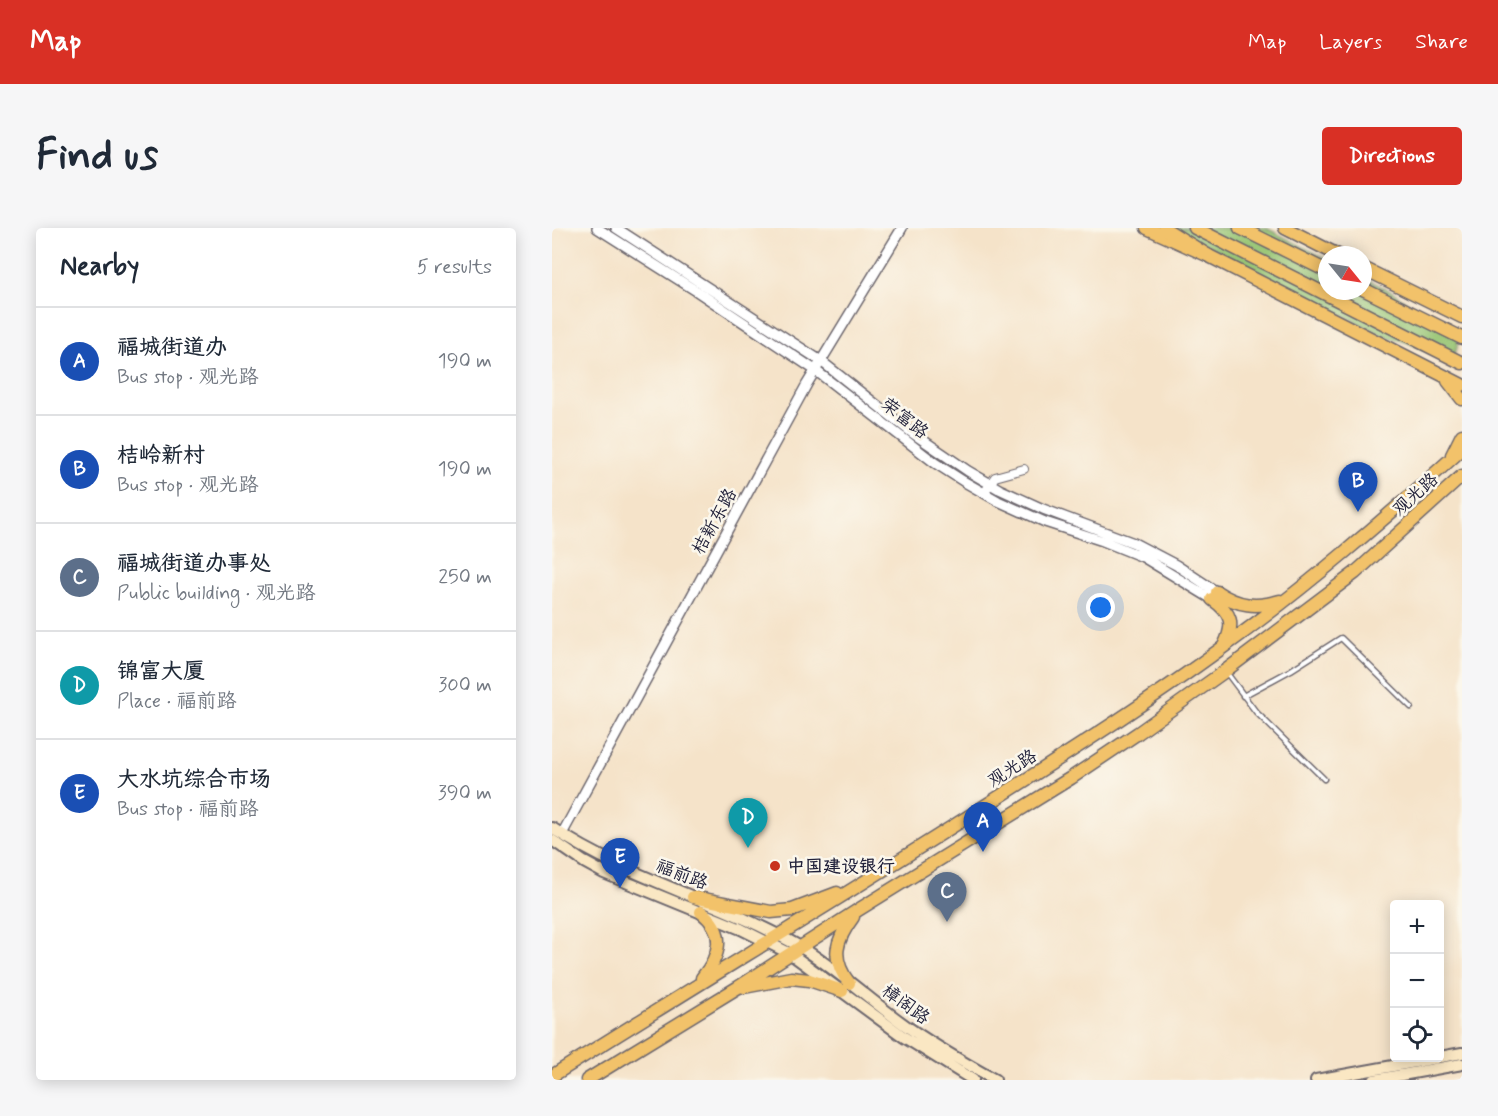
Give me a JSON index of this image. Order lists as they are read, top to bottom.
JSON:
{
  "streets": {
    "main road": ["观光路", "福前路", "樟阁路"],
    "street": ["荣富路", "桔新东路"]
  },
  "crossings": [
    ["荣富路", "桔新东路"],
    ["观光路", "福前路"],
    ["观光路", "樟阁路"],
    ["桔新东路", "福前路"],
    ["福前路", "樟阁路"]
  ],
  "places": ["中国建设银行"],
  "north": "bottom right",
  "page": {
    "header": "Map",
    "nav": ["Map", "Layers", "Share"],
    "buttons": "Directions",
    "title": "Find us",
    "heading": ["Nearby", "5 results"],
    "list": [
      {
        "mark": "A",
        "name": "福城街道办",
        "note": "Bus stop · 观光路",
        "value": "190 m"
      },
      {
        "mark": "B",
        "name": "桔岭新村",
        "note": "Bus stop · 观光路",
        "value": "190 m"
      },
      {
        "mark": "C",
        "name": "福城街道办事处",
        "note": "Public building · 观光路",
        "value": "250 m"
      },
      {
        "mark": "D",
        "name": "锦富大厦",
        "note": "Place · 福前路",
        "value": "300 m"
      },
      {
        "mark": "E",
        "name": "大水坑综合市场",
        "note": "Bus stop · 福前路",
        "value": "390 m"
      }
    ],
    "pins": [
      "B",
      "D",
      "A",
      "E",
      "C"
    ],
    "map_buttons": ["+", "−"]
  }
}
